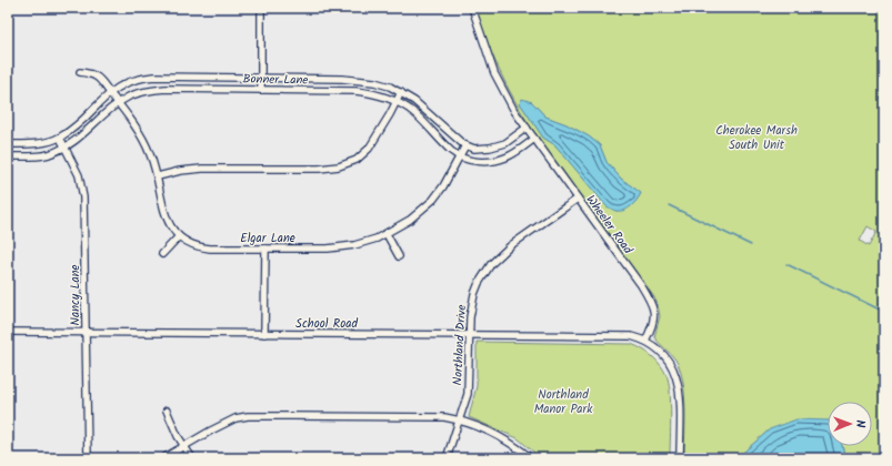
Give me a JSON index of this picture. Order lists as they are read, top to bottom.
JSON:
{
  "streets": {
    "street": [
      "Bonner Lane",
      "Wheeler Road",
      "Elgar Lane",
      "Nancy Lane",
      "School Road",
      "Northland Drive"
    ]
  },
  "crossings": [
    ["Bonner Lane", "Wheeler Road"],
    ["Bonner Lane", "Elgar Lane"],
    ["Bonner Lane", "Nancy Lane"],
    ["Wheeler Road", "School Road"],
    ["Wheeler Road", "Northland Drive"],
    ["Nancy Lane", "School Road"],
    ["School Road", "Northland Drive"]
  ],
  "parks": ["Cherokee Marsh South Unit", "Northland Manor Park"],
  "north": "right"
}
